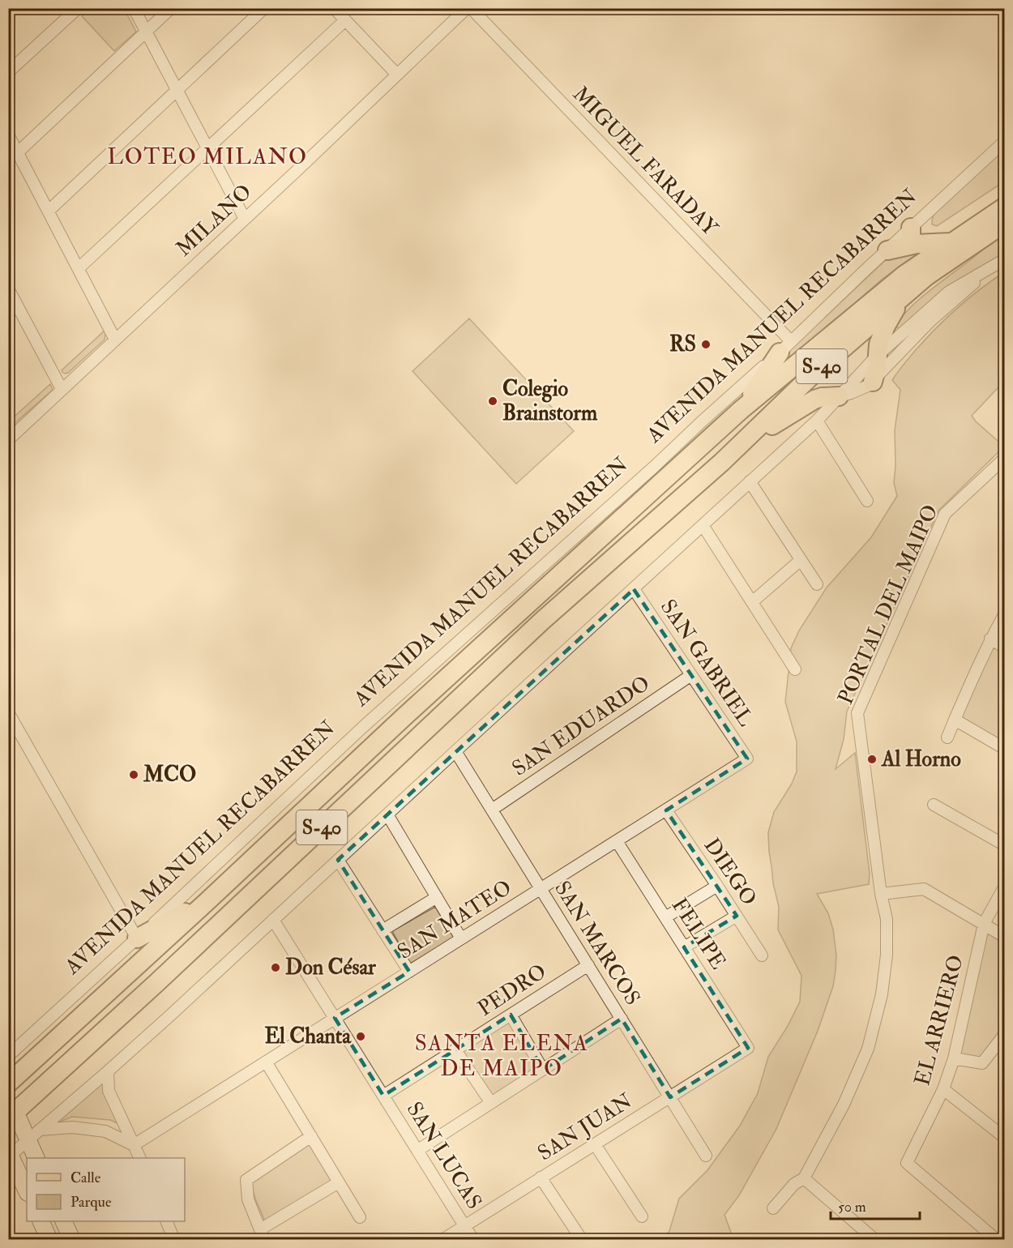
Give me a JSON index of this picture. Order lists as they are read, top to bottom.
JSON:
{
  "streets": {
    "main road": ["AVENIDA MANUEL RECABARREN", "S-40"],
    "street": [
      "MIGUEL FARADAY",
      "MILANO",
      "PORTAL DEL MAIPO",
      "SAN GABRIEL",
      "SAN EDUARDO",
      "DIEGO",
      "SAN MATEO",
      "FELIPE",
      "SAN MARCOS",
      "PEDRO",
      "EL ARRIERO",
      "SAN JUAN",
      "SAN LUCAS"
    ]
  },
  "crossings": [
    ["MIGUEL FARADAY", "AVENIDA MANUEL RECABARREN"],
    ["SAN GABRIEL", "SAN EDUARDO"],
    ["SAN GABRIEL", "SAN MATEO"],
    ["SAN EDUARDO", "SAN MARCOS"],
    ["DIEGO", "SAN MATEO"],
    ["SAN MATEO", "FELIPE"],
    ["SAN MATEO", "SAN MARCOS"],
    ["SAN MATEO", "SAN LUCAS"],
    ["FELIPE", "SAN JUAN"],
    ["SAN MARCOS", "PEDRO"],
    ["SAN MARCOS", "SAN JUAN"],
    ["PEDRO", "SAN LUCAS"],
    ["SAN JUAN", "SAN LUCAS"]
  ],
  "districts": ["LOTEO MILANO", "SANTA ELENA DE MAIPO"],
  "places": [
    "RS",
    "Colegio Brainstorm",
    "Al Horno",
    "MCO",
    "Don César",
    "El Chanta"
  ],
  "legend": ["Calle", "Parque"],
  "scale_bar": "50 m"
}
